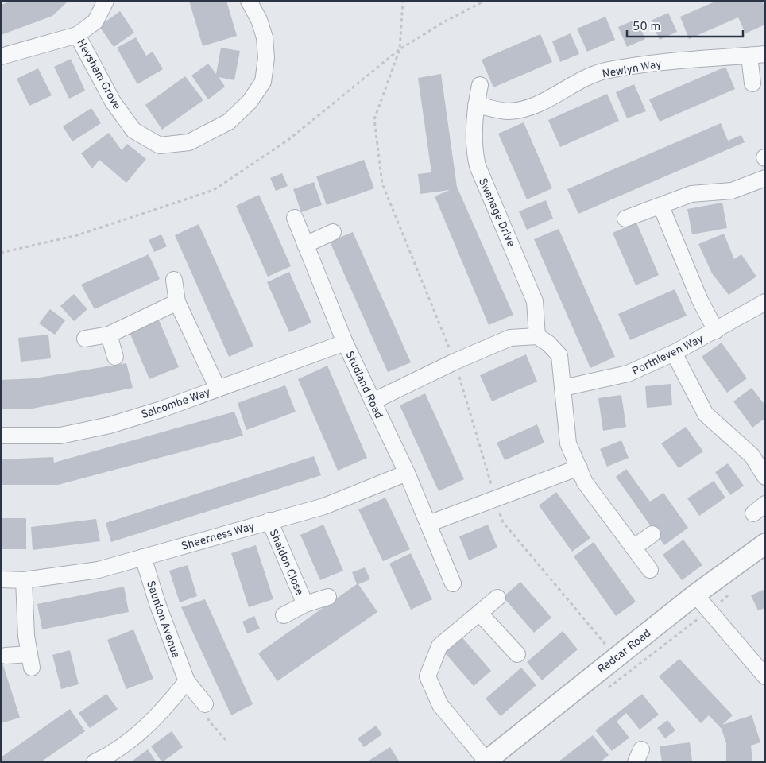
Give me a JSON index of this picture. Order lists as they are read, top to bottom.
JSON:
{
  "streets": {
    "street": [
      "Newlyn Way",
      "Heysham Grove",
      "Swanage Drive",
      "Porthleven Way",
      "Studland Road",
      "Salcombe Way",
      "Sheerness Way",
      "Shaldon Close",
      "Saunton Avenue",
      "Redcar Road"
    ]
  },
  "crossings": [
    ["Newlyn Way", "Swanage Drive"],
    ["Studland Road", "Salcombe Way"],
    ["Studland Road", "Sheerness Way"],
    ["Sheerness Way", "Shaldon Close"],
    ["Sheerness Way", "Saunton Avenue"]
  ],
  "scale_bar": "50 m"
}
